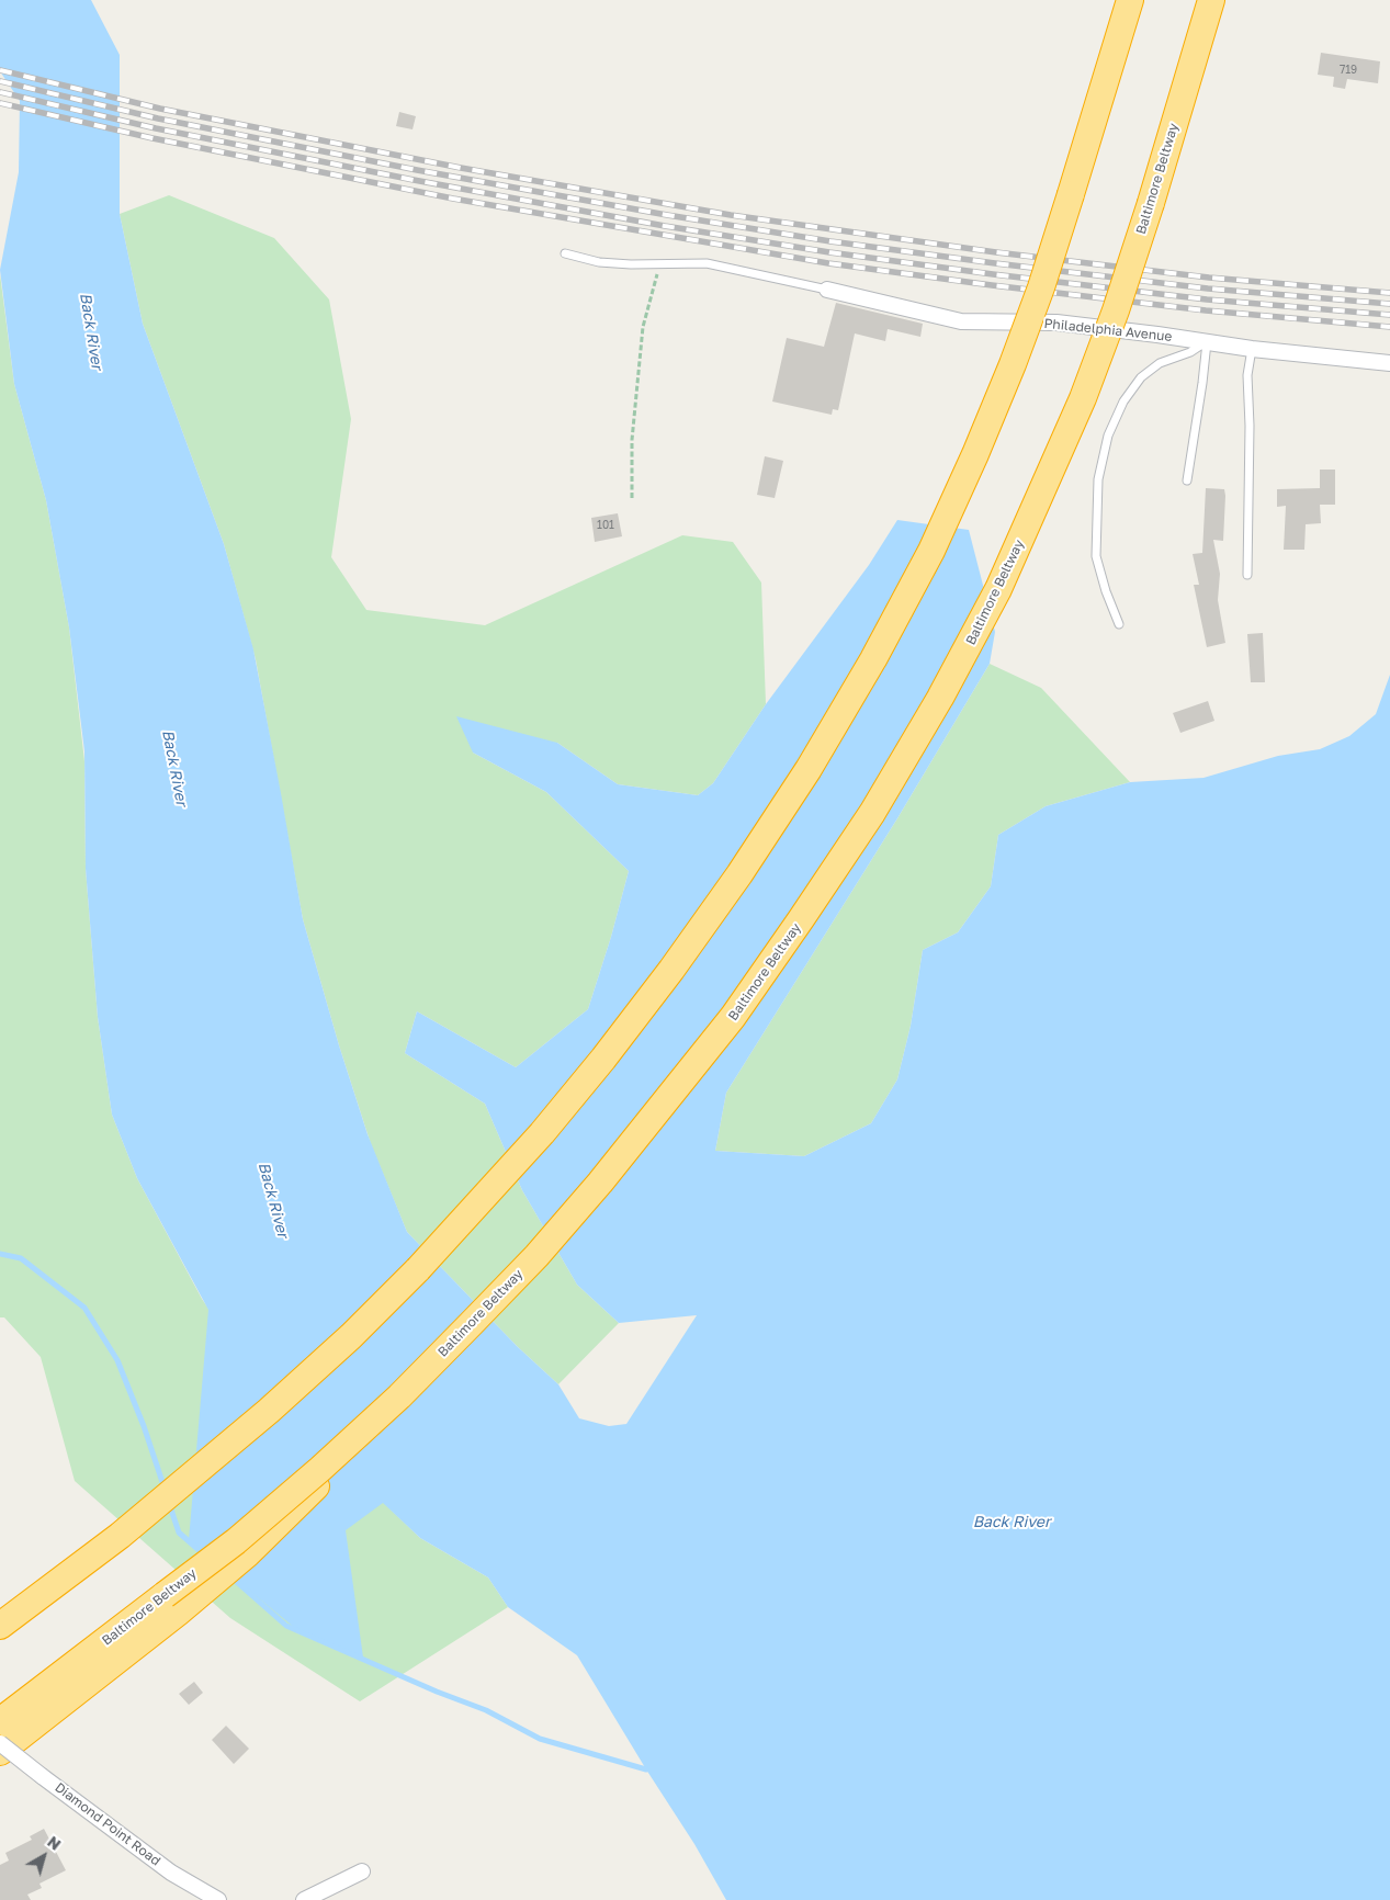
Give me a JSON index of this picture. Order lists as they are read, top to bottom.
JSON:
{
  "streets": {
    "highway": ["Baltimore Beltway"],
    "street": ["Philadelphia Avenue", "Diamond Point Road"]
  },
  "water": ["Back River"],
  "house_numbers": ["719", "101"],
  "north": "top right"
}
